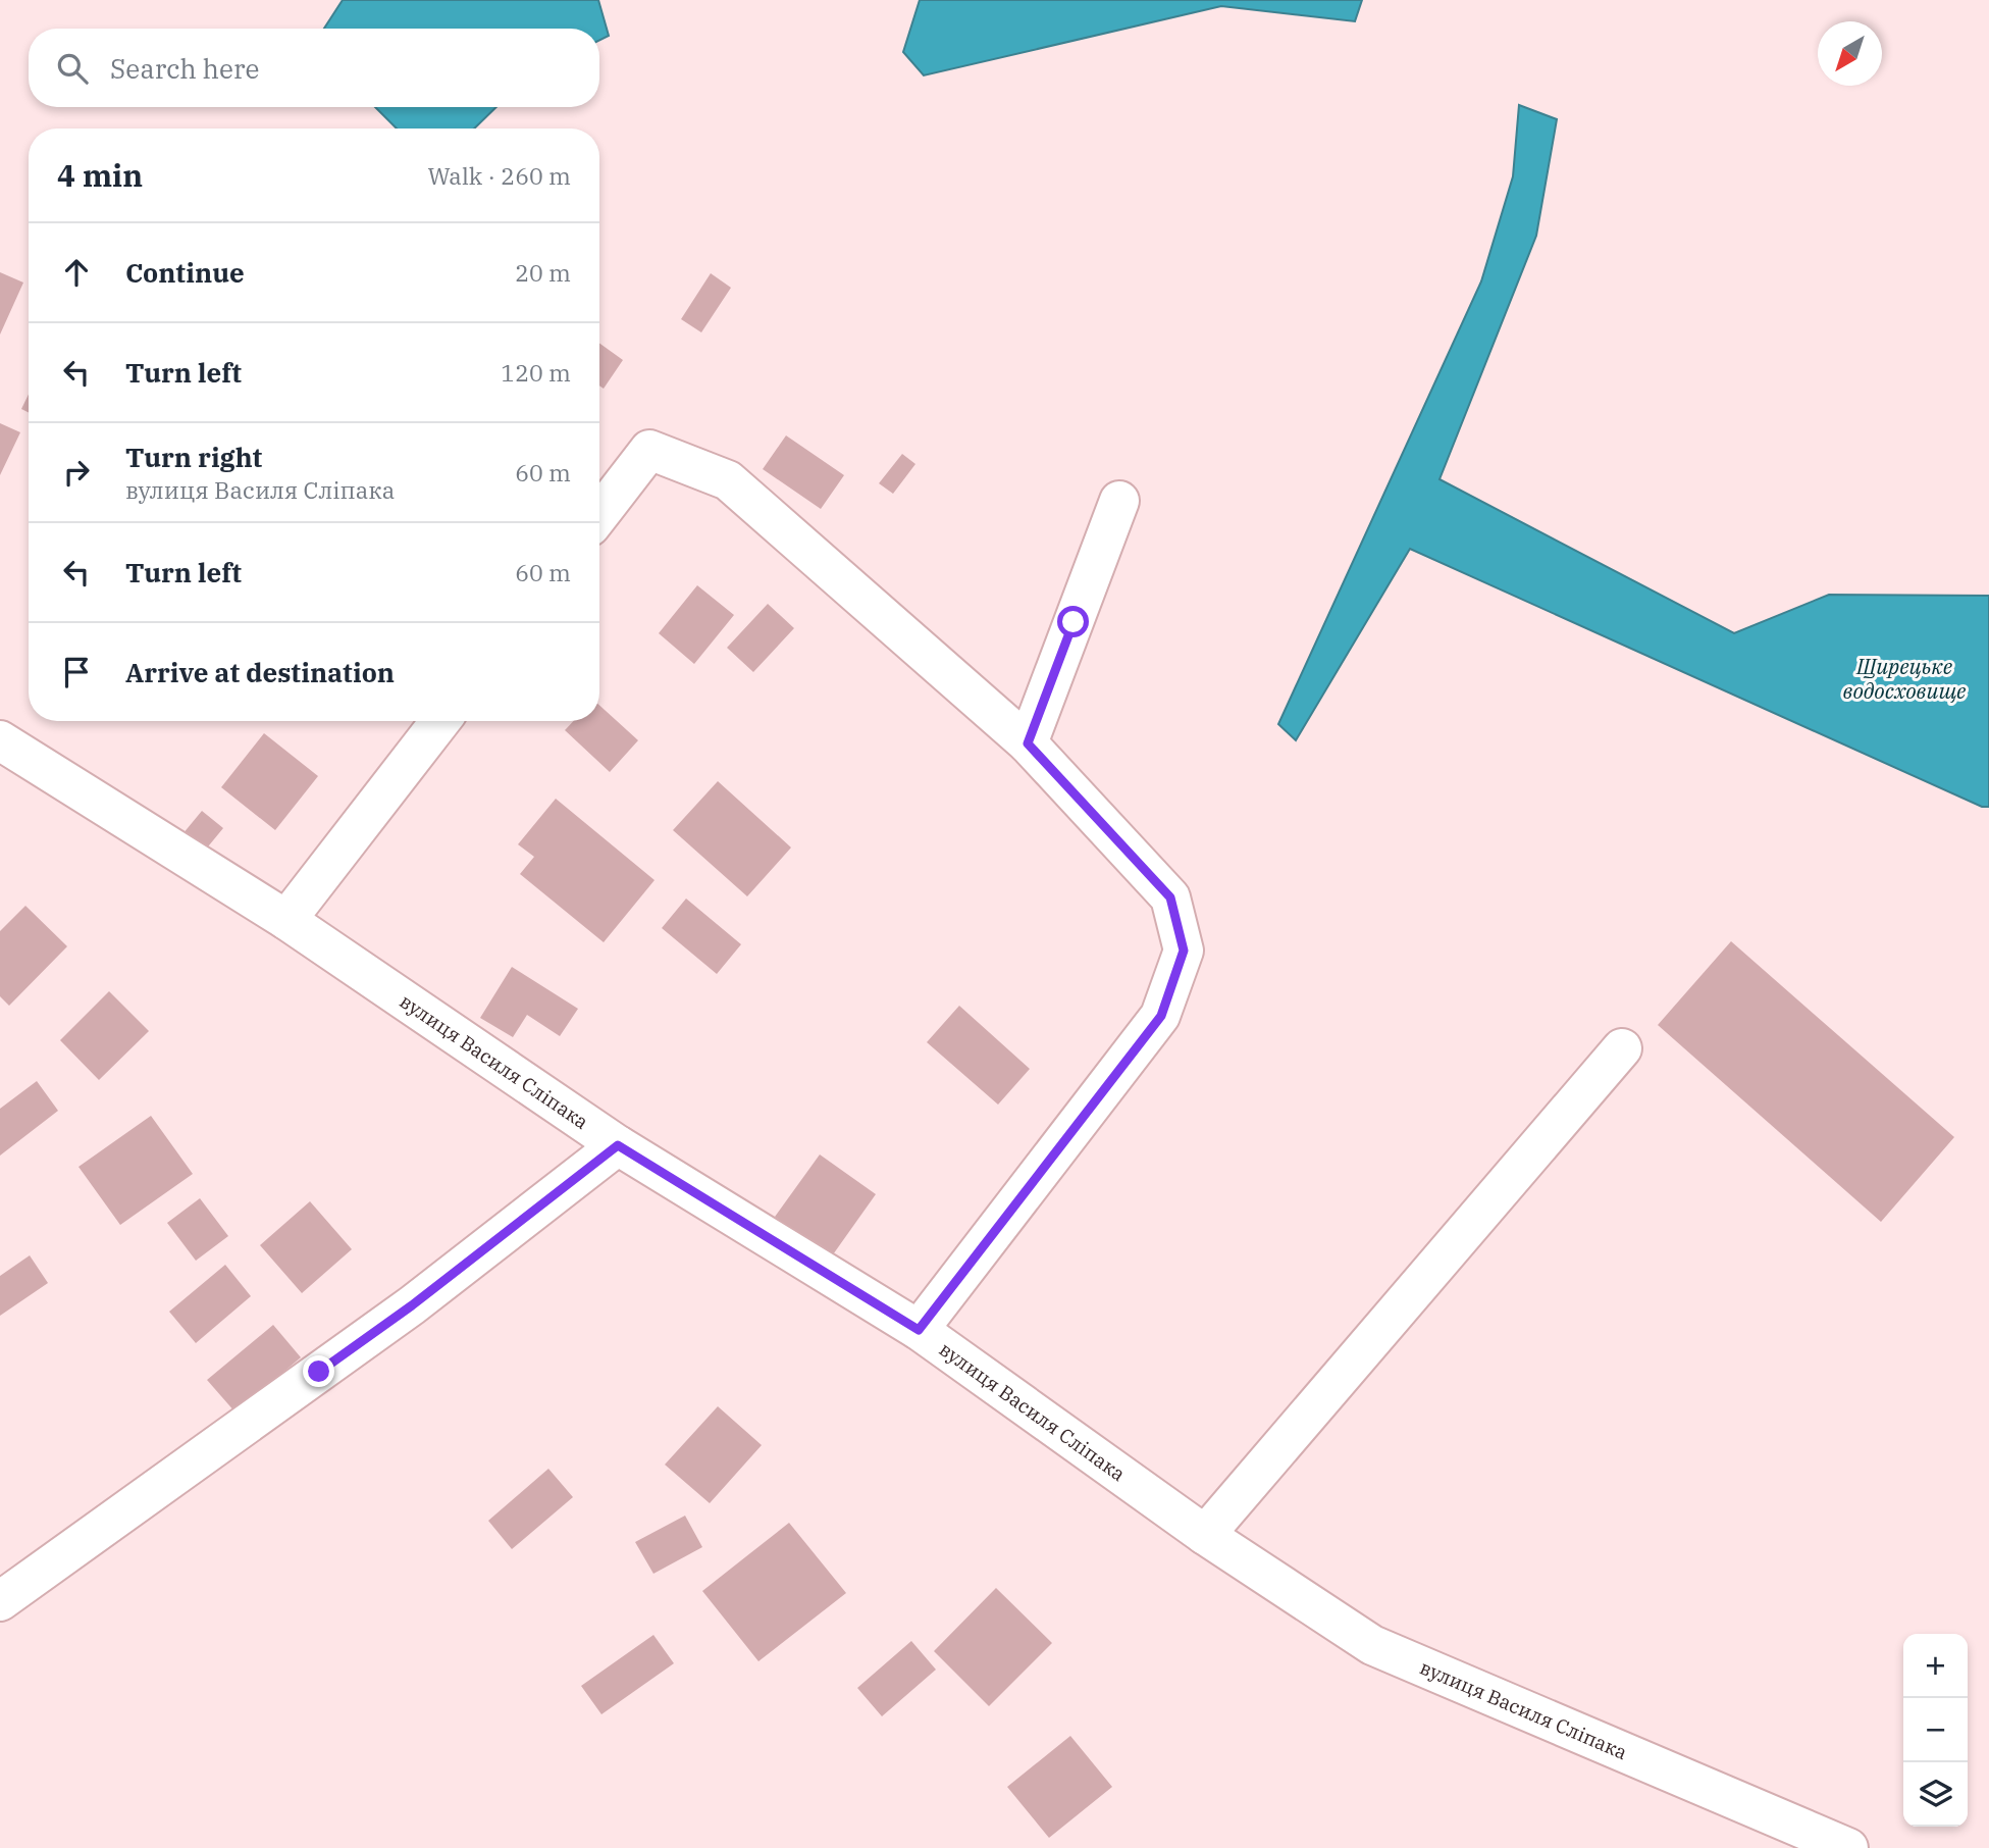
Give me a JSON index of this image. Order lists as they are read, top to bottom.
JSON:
{
  "streets": {
    "street": ["вулиця Василя Сліпака"]
  },
  "water": ["Щирецьке водосховище"],
  "north": "bottom left",
  "page": {
    "search": "Search here",
    "heading": ["4 min", "Walk · 260 m"],
    "list": [
      ["Continue", "20 m"],
      ["Turn left", "120 m"],
      ["Turn right", "вулиця Василя Сліпака", "60 m"],
      ["Turn left", "60 m"],
      "Arrive at destination"
    ],
    "map_buttons": ["+", "−"]
  }
}
